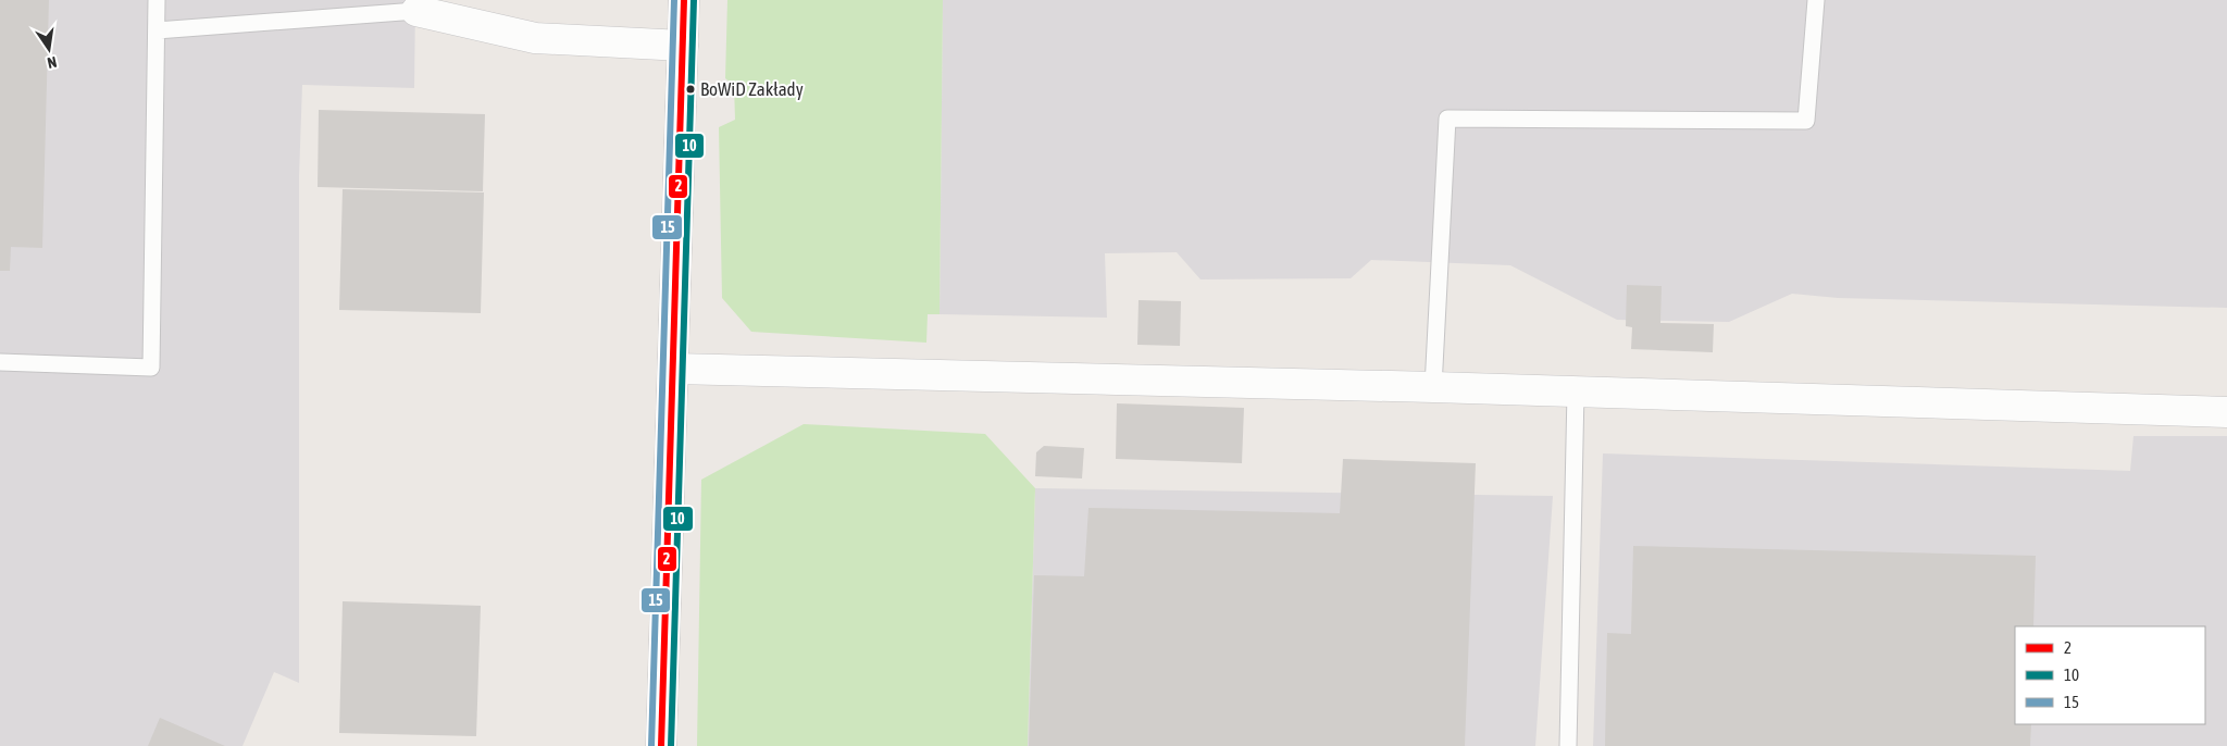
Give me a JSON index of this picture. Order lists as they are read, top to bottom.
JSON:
{
  "places": ["BoWiD Zakłady"],
  "lines": ["transit line 2", "transit line 10", "transit line 15"],
  "legend": ["2", "10", "15"],
  "north": "bottom"
}
